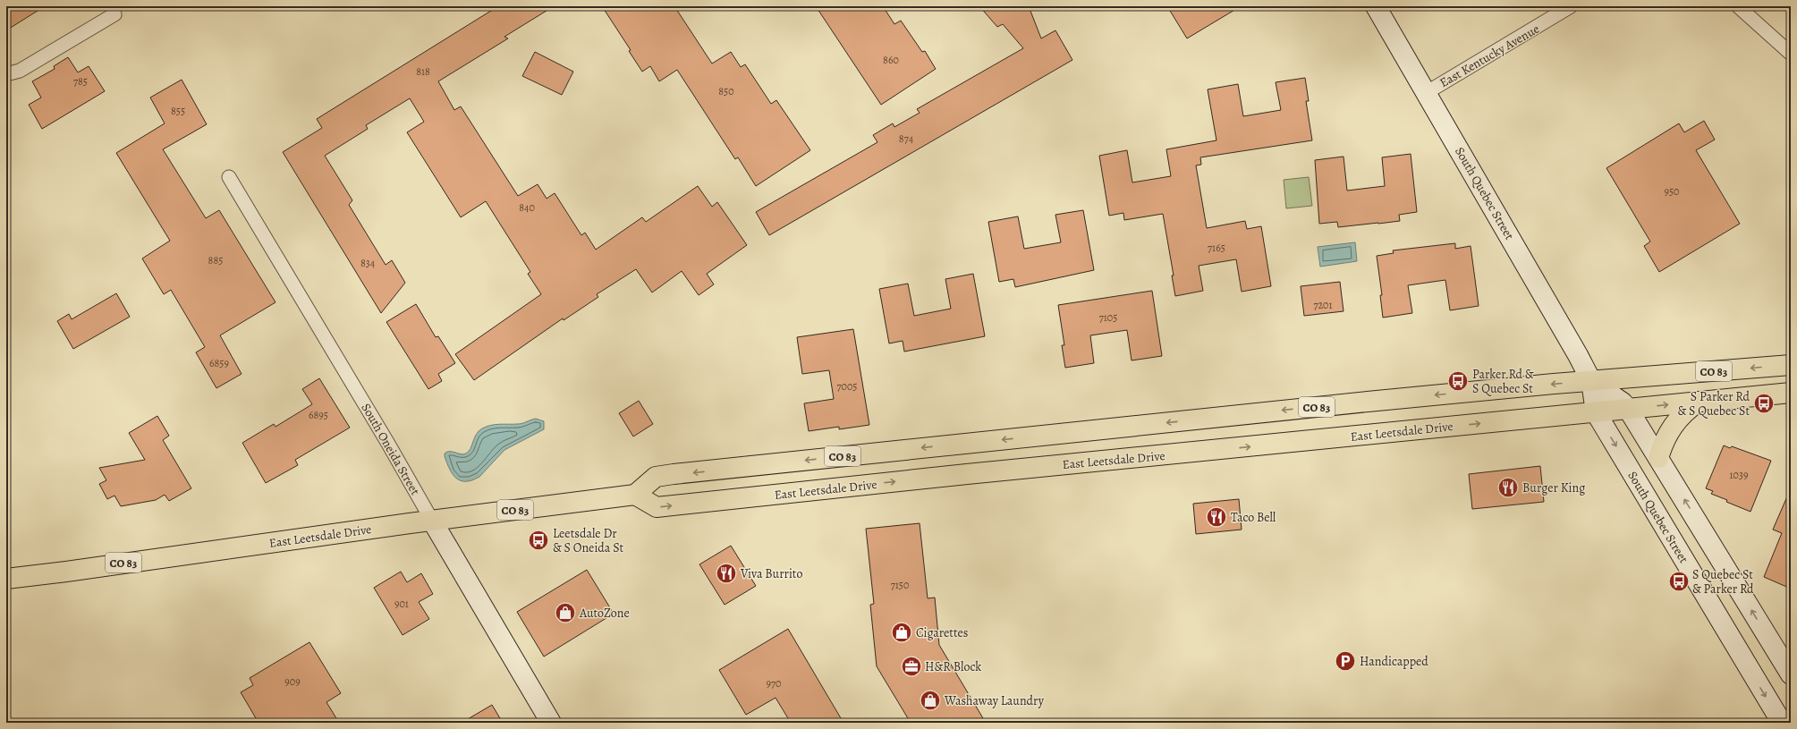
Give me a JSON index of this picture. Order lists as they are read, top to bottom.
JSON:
{
  "streets": {
    "main road": [
      "South Quebec Street",
      "CO 83",
      "East Leetsdale Drive",
      "South Oneida Street"
    ],
    "street": ["East Kentucky Avenue"]
  },
  "crossings": [
    ["East Kentucky Avenue", "South Quebec Street"],
    ["South Quebec Street", "CO 83"],
    ["South Quebec Street", "East Leetsdale Drive"],
    ["CO 83", "East Leetsdale Drive"],
    ["East Leetsdale Drive", "South Oneida Street"]
  ],
  "places": {
    "bus stop": [
      "Parker Rd & S Quebec St",
      "S Parker Rd & S Quebec St",
      "Leetsdale Dr & S Oneida St",
      "S Quebec St & Parker Rd"
    ],
    "restaurant": ["Burger King", "Taco Bell", "Viva Burrito"],
    "shop": ["AutoZone", "Cigarettes", "Washaway Laundry"],
    "parking": ["Handicapped"],
    "office": ["H&R Block"]
  },
  "house_numbers": [
    "860",
    "818",
    "785",
    "850",
    "855",
    "874",
    "950",
    "840",
    "7165",
    "885",
    "834",
    "7201",
    "7105",
    "6859",
    "7005",
    "6895",
    "1039",
    "7150",
    "901",
    "909",
    "970"
  ]
}
